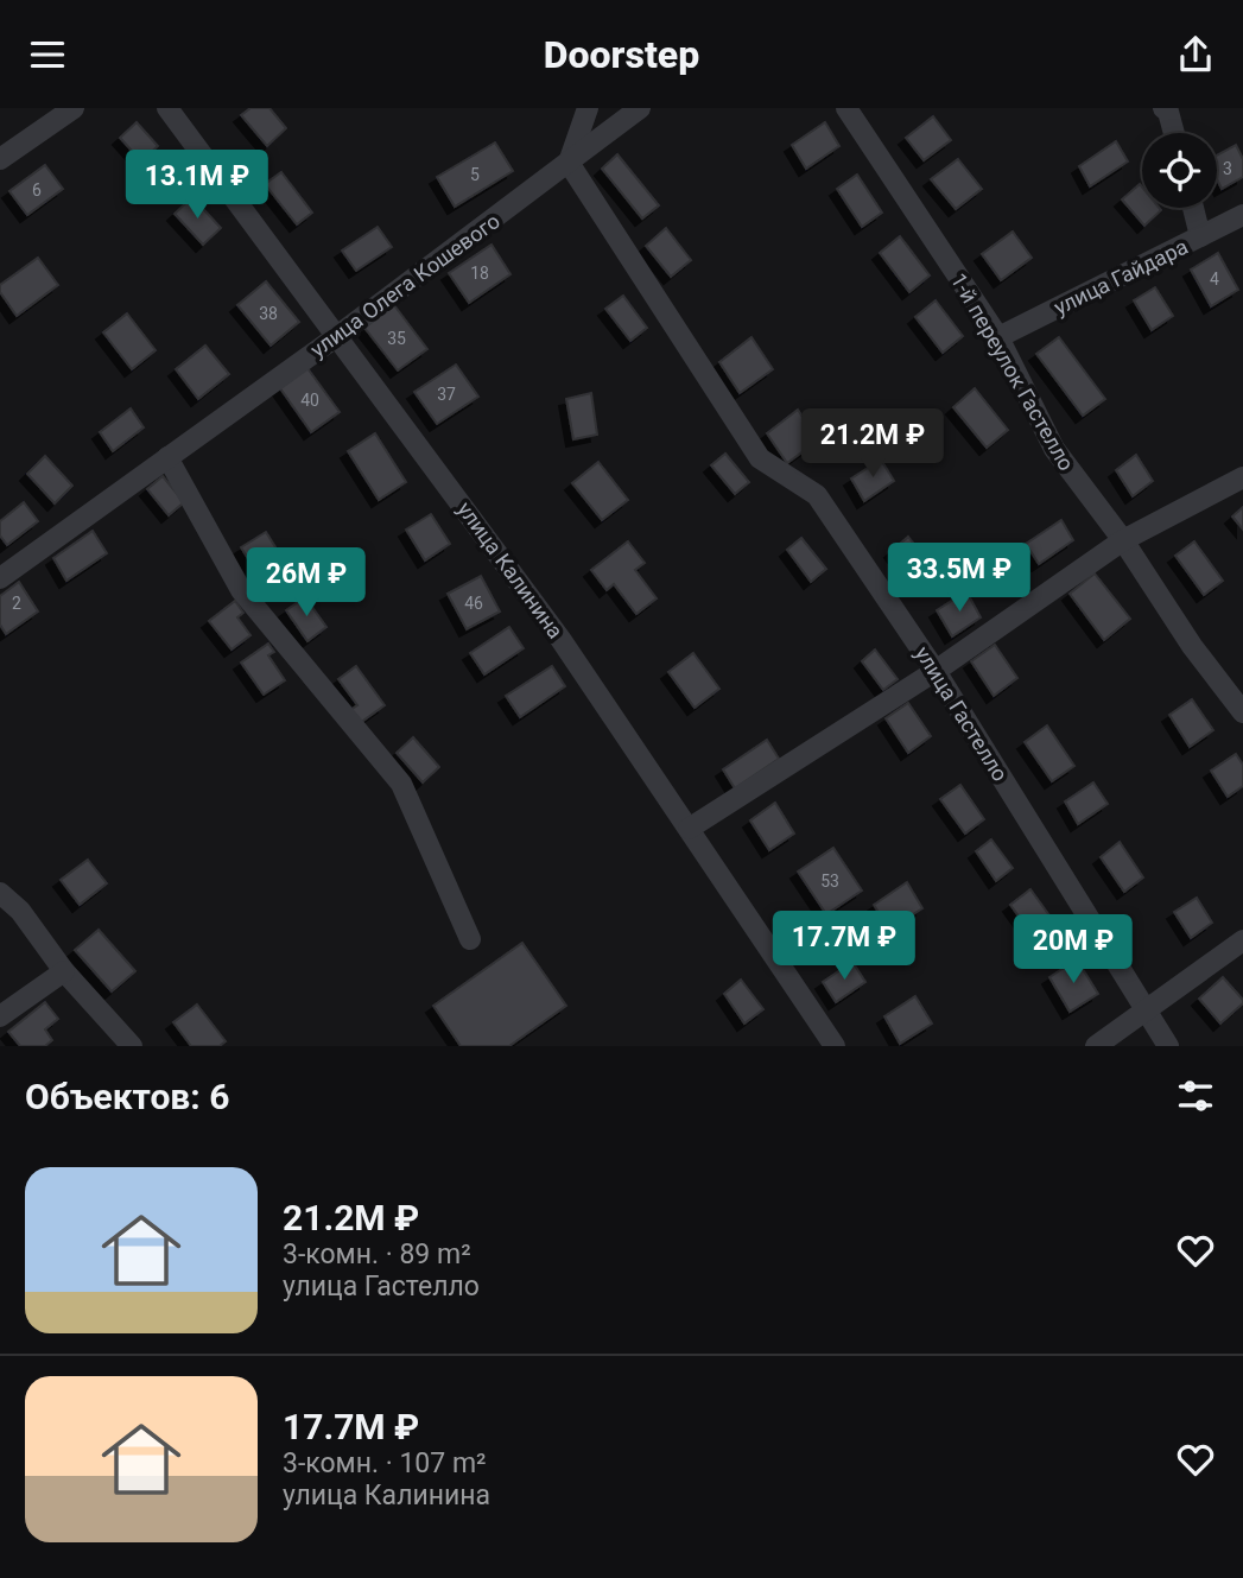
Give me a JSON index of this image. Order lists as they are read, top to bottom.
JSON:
{
  "streets": {
    "street": [
      "улица Гайдара",
      "улица Олега Кошевого",
      "1-й переулок Гастелло",
      "улица Калинина",
      "улица Гастелло"
    ]
  },
  "crossings": [
    ["улица Гайдара", "1-й переулок Гастелло"],
    ["улица Олега Кошевого", "улица Калинина"],
    ["улица Олега Кошевого", "улица Гастелло"]
  ],
  "house_numbers": [
    "3",
    "5",
    "6",
    "18",
    "4",
    "38",
    "35",
    "37",
    "40",
    "2",
    "46",
    "53"
  ],
  "page": {
    "header": "Doorstep",
    "price": [
      "13.1M ₽",
      "21.2M ₽",
      "33.5M ₽",
      "26M ₽",
      "17.7M ₽",
      "20M ₽"
    ],
    "heading": "Объектов: 6",
    "list": [
      {
        "name": "21.2M ₽",
        "note": "3-комн. · 89 m² · улица Гастелло"
      },
      {
        "name": "17.7M ₽",
        "note": "3-комн. · 107 m² · улица Калинина"
      }
    ]
  }
}
